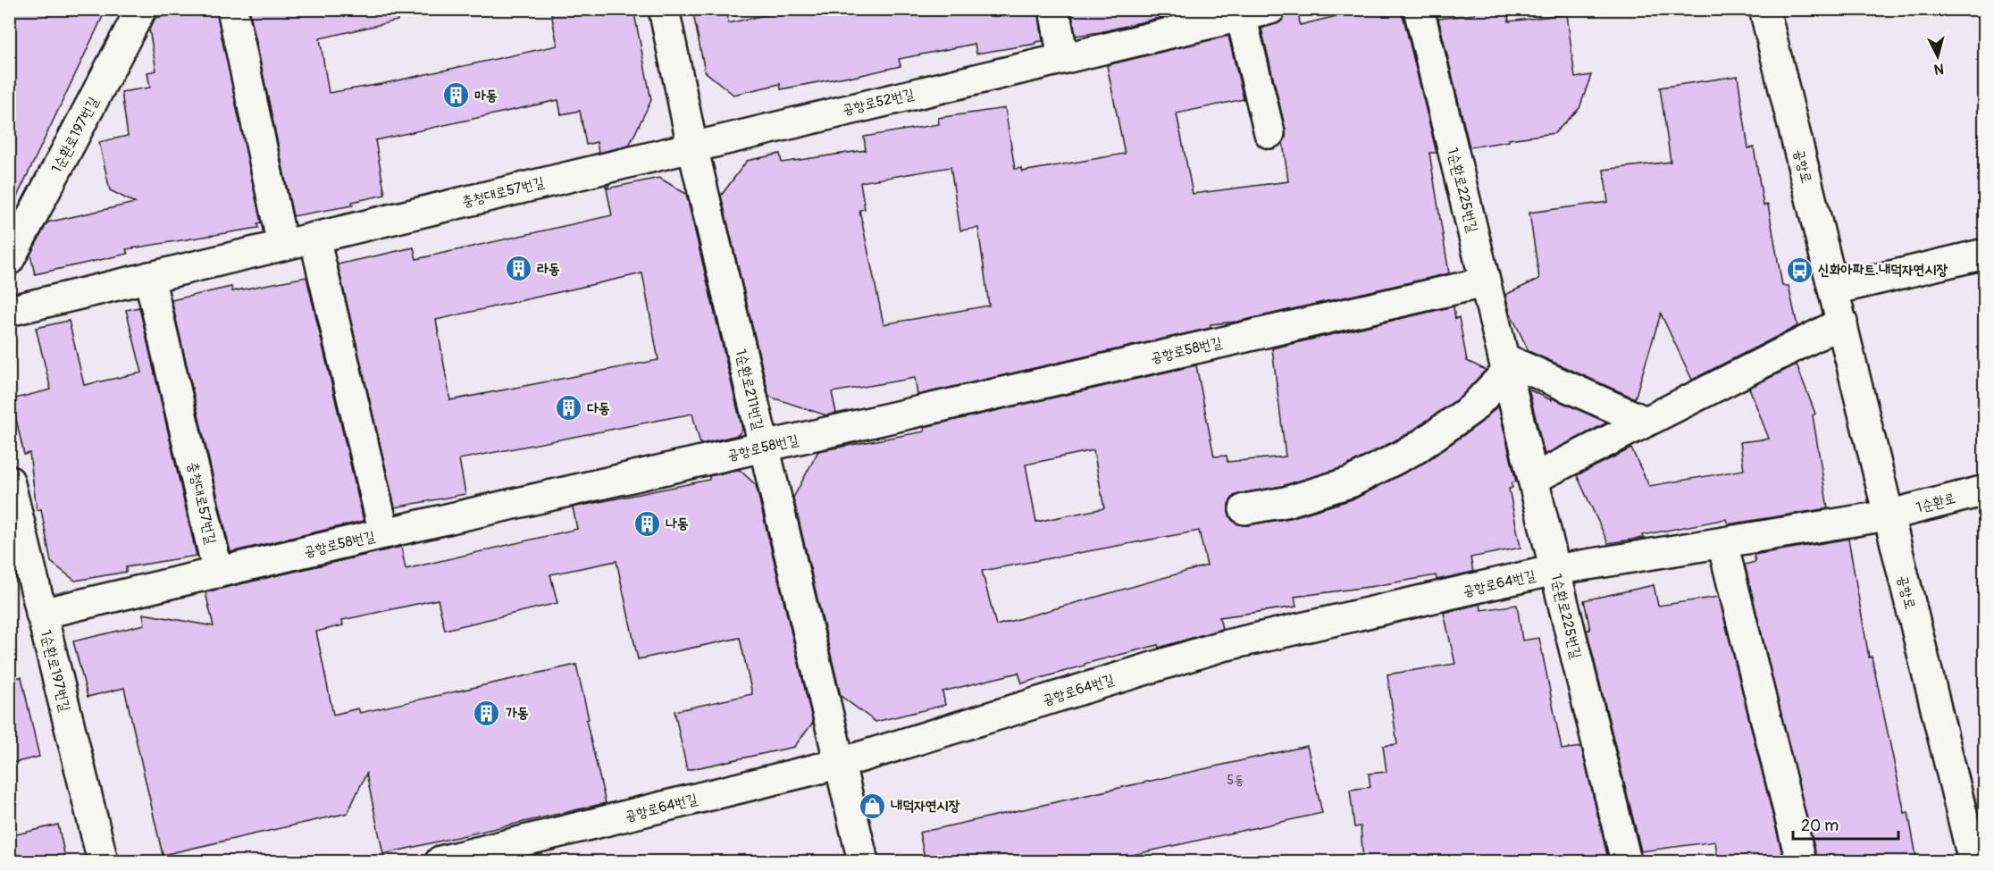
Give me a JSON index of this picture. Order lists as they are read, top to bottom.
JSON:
{
  "streets": {
    "street": [
      "공항로52번길",
      "1순환로197번길",
      "공항로",
      "1순환로225번길",
      "충청대로57번길",
      "공항로58번길",
      "1순환로211번길",
      "1순환로",
      "공항로64번길"
    ]
  },
  "crossings": [
    ["공항로52번길", "충청대로57번길"],
    ["공항로52번길", "1순환로211번길"],
    ["1순환로197번길", "공항로58번길"],
    ["공항로", "1순환로"],
    ["공항로", "공항로64번길"],
    ["1순환로225번길", "공항로58번길"],
    ["1순환로225번길", "공항로64번길"],
    ["충청대로57번길", "공항로58번길"],
    ["충청대로57번길", "1순환로211번길"],
    ["공항로58번길", "1순환로211번길"],
    ["1순환로211번길", "공항로64번길"],
    ["1순환로", "공항로64번길"]
  ],
  "places": {
    "building": [
      "마동",
      "라동",
      "다동",
      "나동",
      "가동"
    ],
    "bus stop": ["신화아파트.내덕자연시장"],
    "shop": ["내덕자연시장"]
  },
  "house_numbers": ["5동"],
  "scale_bar": "20 m",
  "north": "bottom"
}
